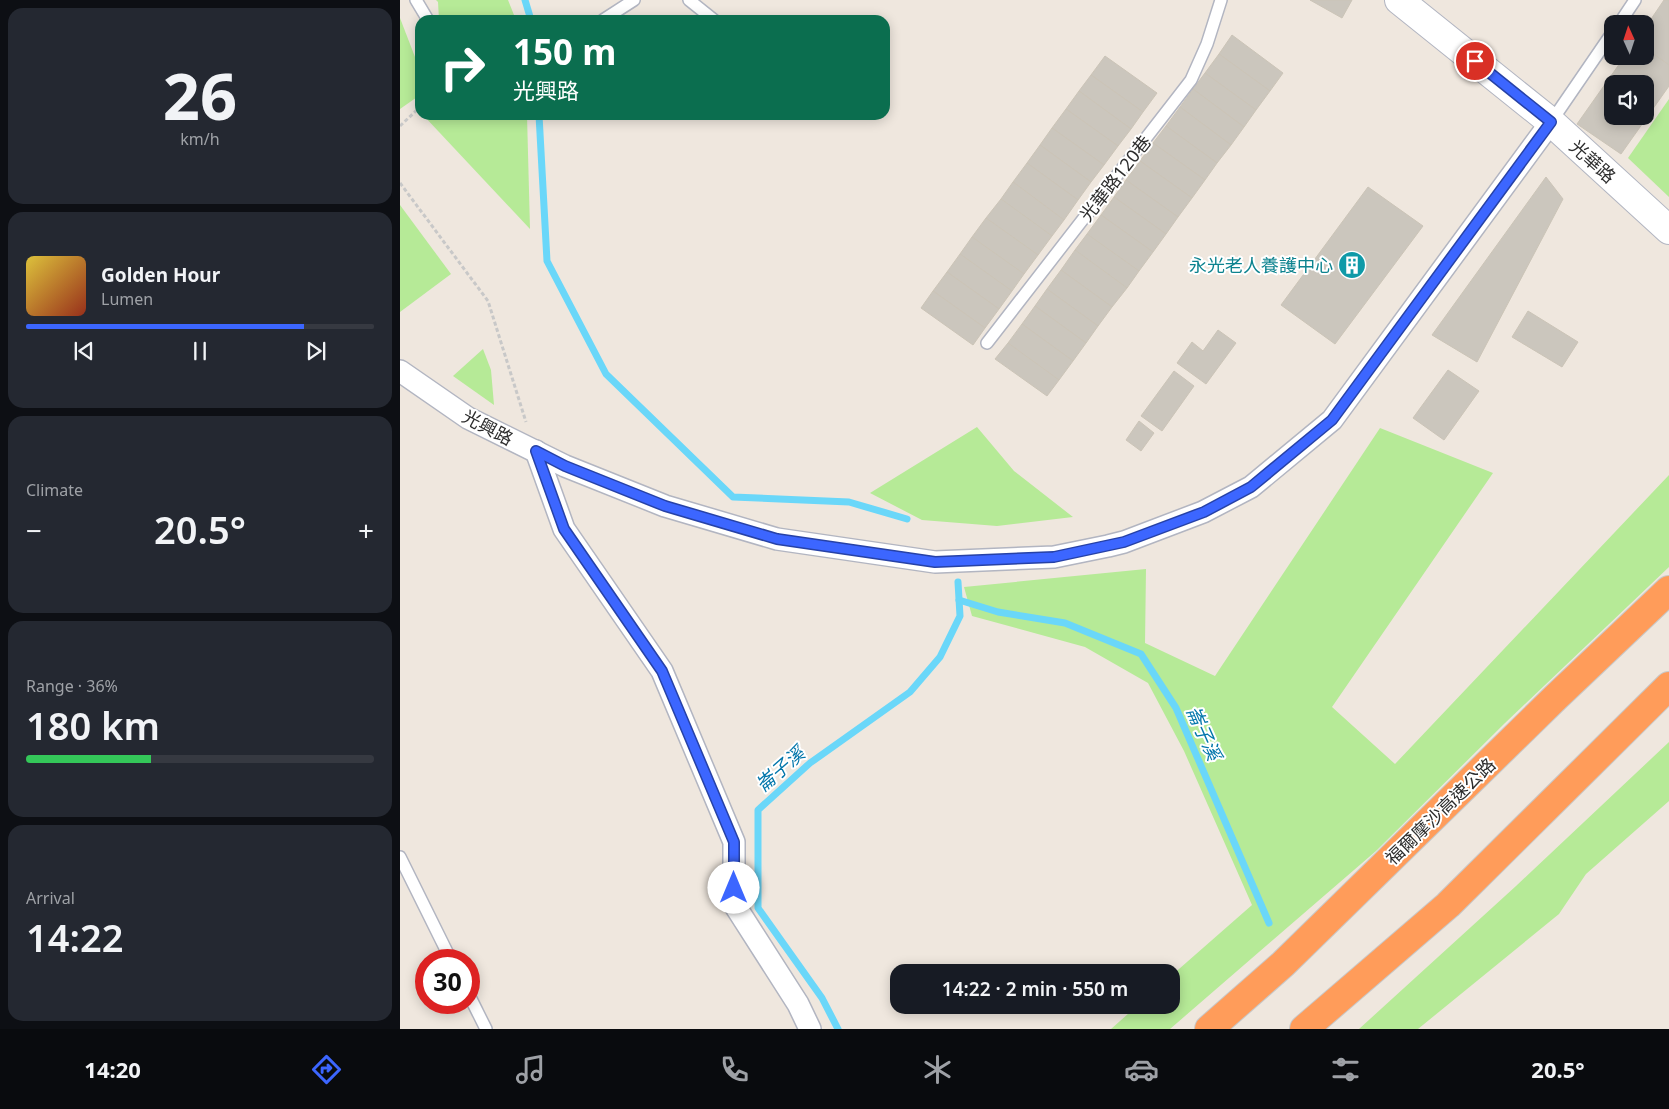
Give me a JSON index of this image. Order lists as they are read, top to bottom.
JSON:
{
  "streets": {
    "highway": ["福爾摩沙高速公路"],
    "street": ["光華路", "光興路"],
    "lane": ["光華路120巷"]
  },
  "crossings": [
    ["光華路", "光興路"]
  ],
  "water": ["崙子溪"],
  "places": {
    "building": ["永光老人養護中心"]
  },
  "north": "top",
  "page": {
    "tile": [
      ["26", "km/h"],
      "Climate",
      ["Range · 36%", "180 km"],
      ["Arrival", "14:22"]
    ],
    "turn": ["150 m", "光興路"],
    "song": ["Golden Hour", "Lumen"],
    "heat": ["−", "20.5°", "+"],
    "limit": "30",
    "trip": "14:22 · 2 min · 550 m",
    "tabs": ["14:20", "20.5°"]
  }
}
